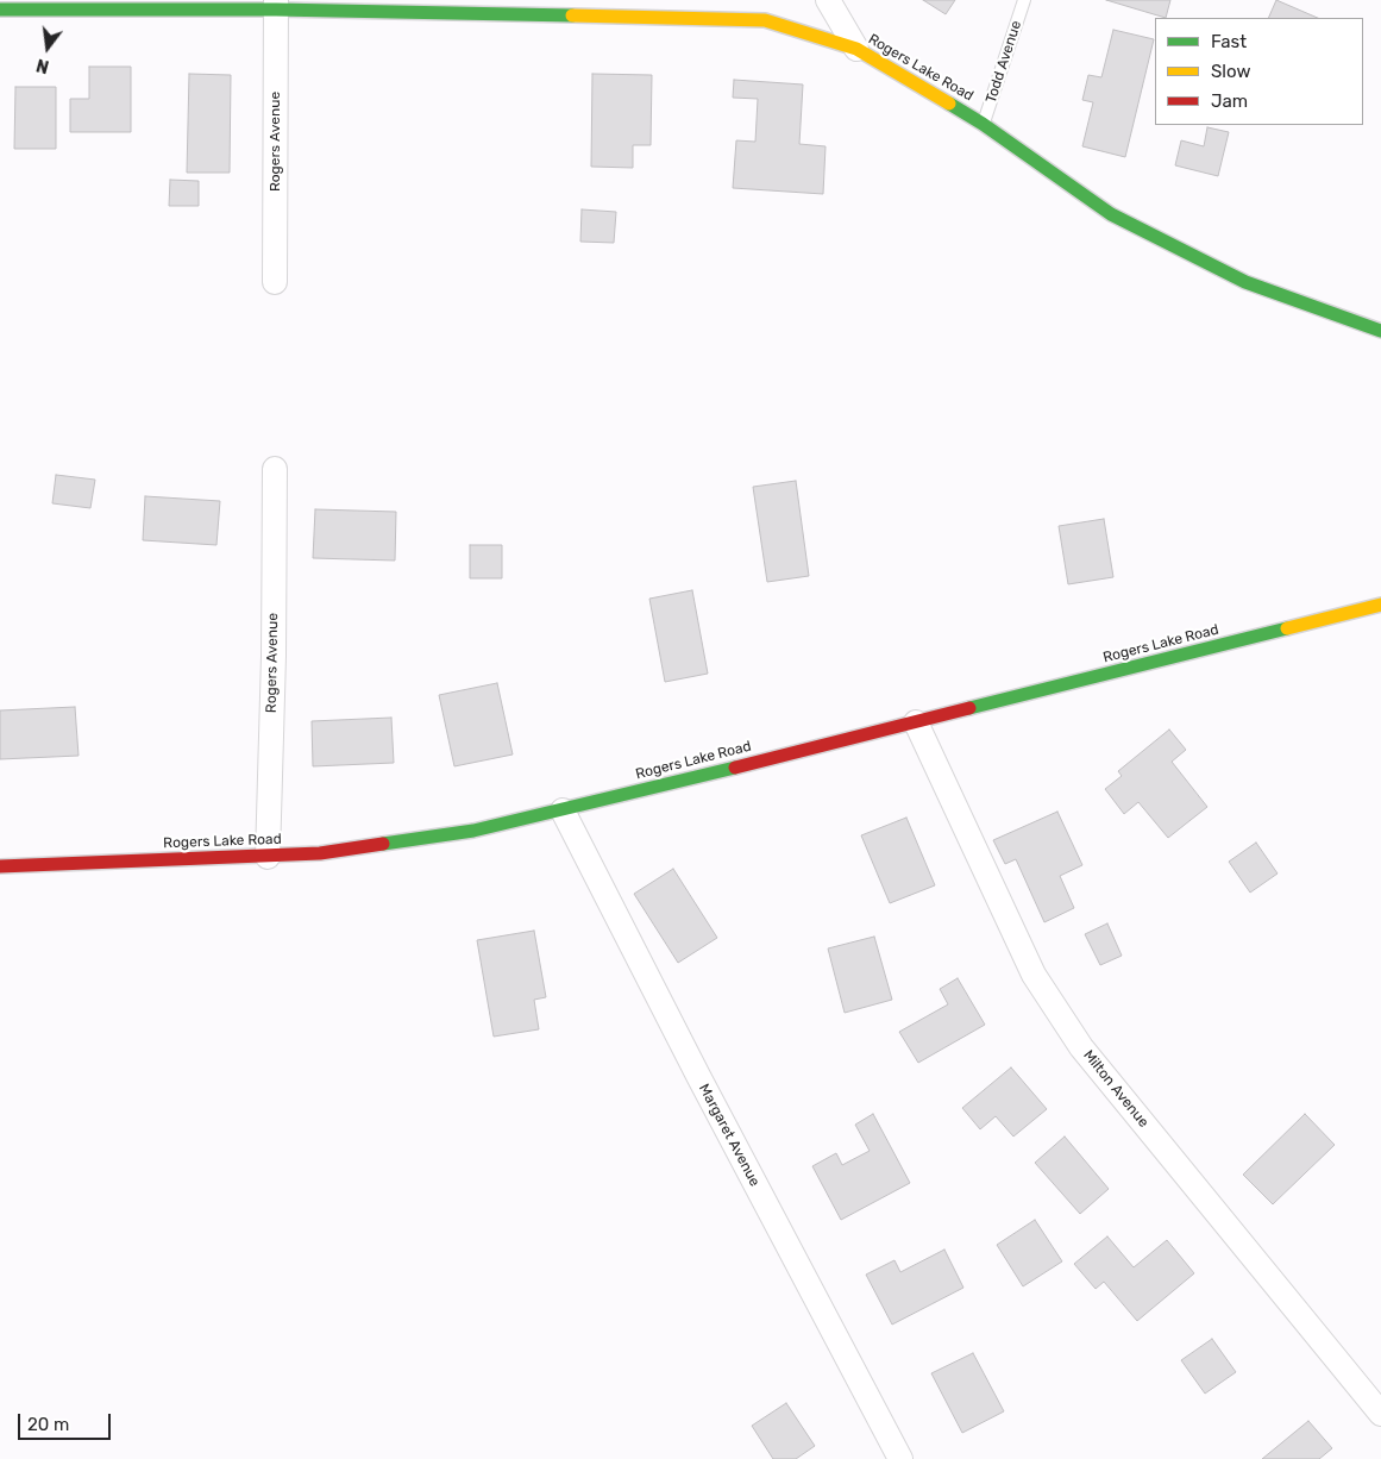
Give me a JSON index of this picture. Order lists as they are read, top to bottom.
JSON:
{
  "streets": {
    "main road": ["Rogers Lake Road"],
    "street": ["Rogers Avenue", "Milton Avenue", "Margaret Avenue"],
    "lane": ["Todd Avenue"]
  },
  "crossings": [
    ["Todd Avenue", "Rogers Lake Road"],
    ["Rogers Lake Road", "Rogers Avenue"],
    ["Rogers Lake Road", "Milton Avenue"],
    ["Rogers Lake Road", "Margaret Avenue"]
  ],
  "legend": ["Fast", "Slow", "Jam"],
  "scale_bar": "20 m",
  "north": "bottom"
}
